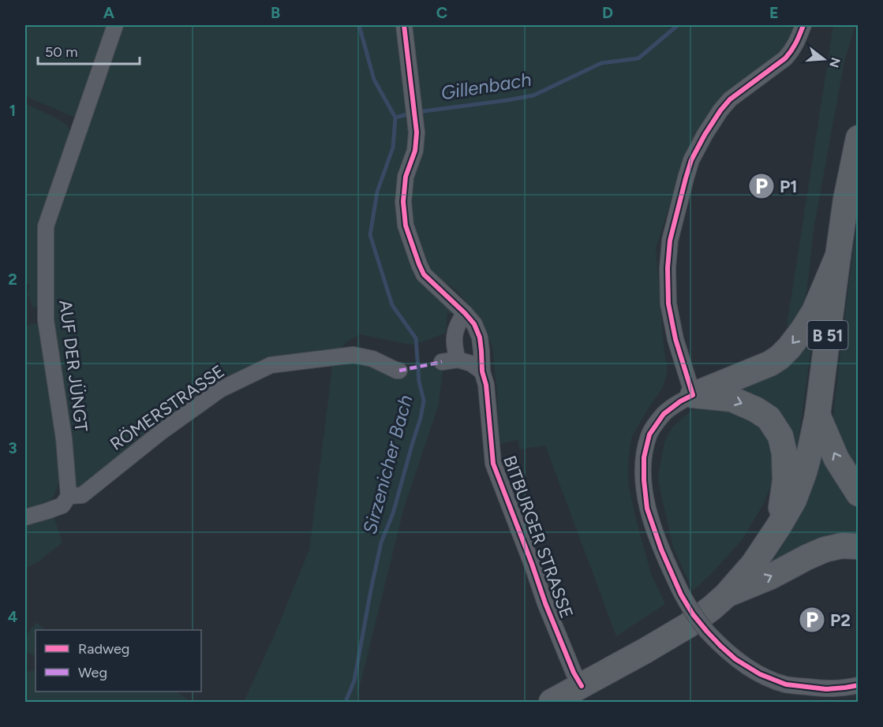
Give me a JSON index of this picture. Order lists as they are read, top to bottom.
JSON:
{
  "streets": {
    "main road": ["B 51"],
    "street": ["AUF DER JÜNGT", "RÖMERSTRASSE", "BITBURGER STRASSE"]
  },
  "crossings": [
    ["B 51", "BITBURGER STRASSE"],
    ["AUF DER JÜNGT", "RÖMERSTRASSE"]
  ],
  "water": ["Gillenbach", "Sirzenicher Bach"],
  "places": {
    "parking": ["P1", "P2"]
  },
  "legend": ["Radweg", "Weg"],
  "scale_bar": "50 m",
  "north": "right",
  "grid": {
    "columns": [
      "A",
      "B",
      "C",
      "D",
      "E"
    ],
    "rows": [
      "1",
      "2",
      "3",
      "4"
    ]
  }
}
